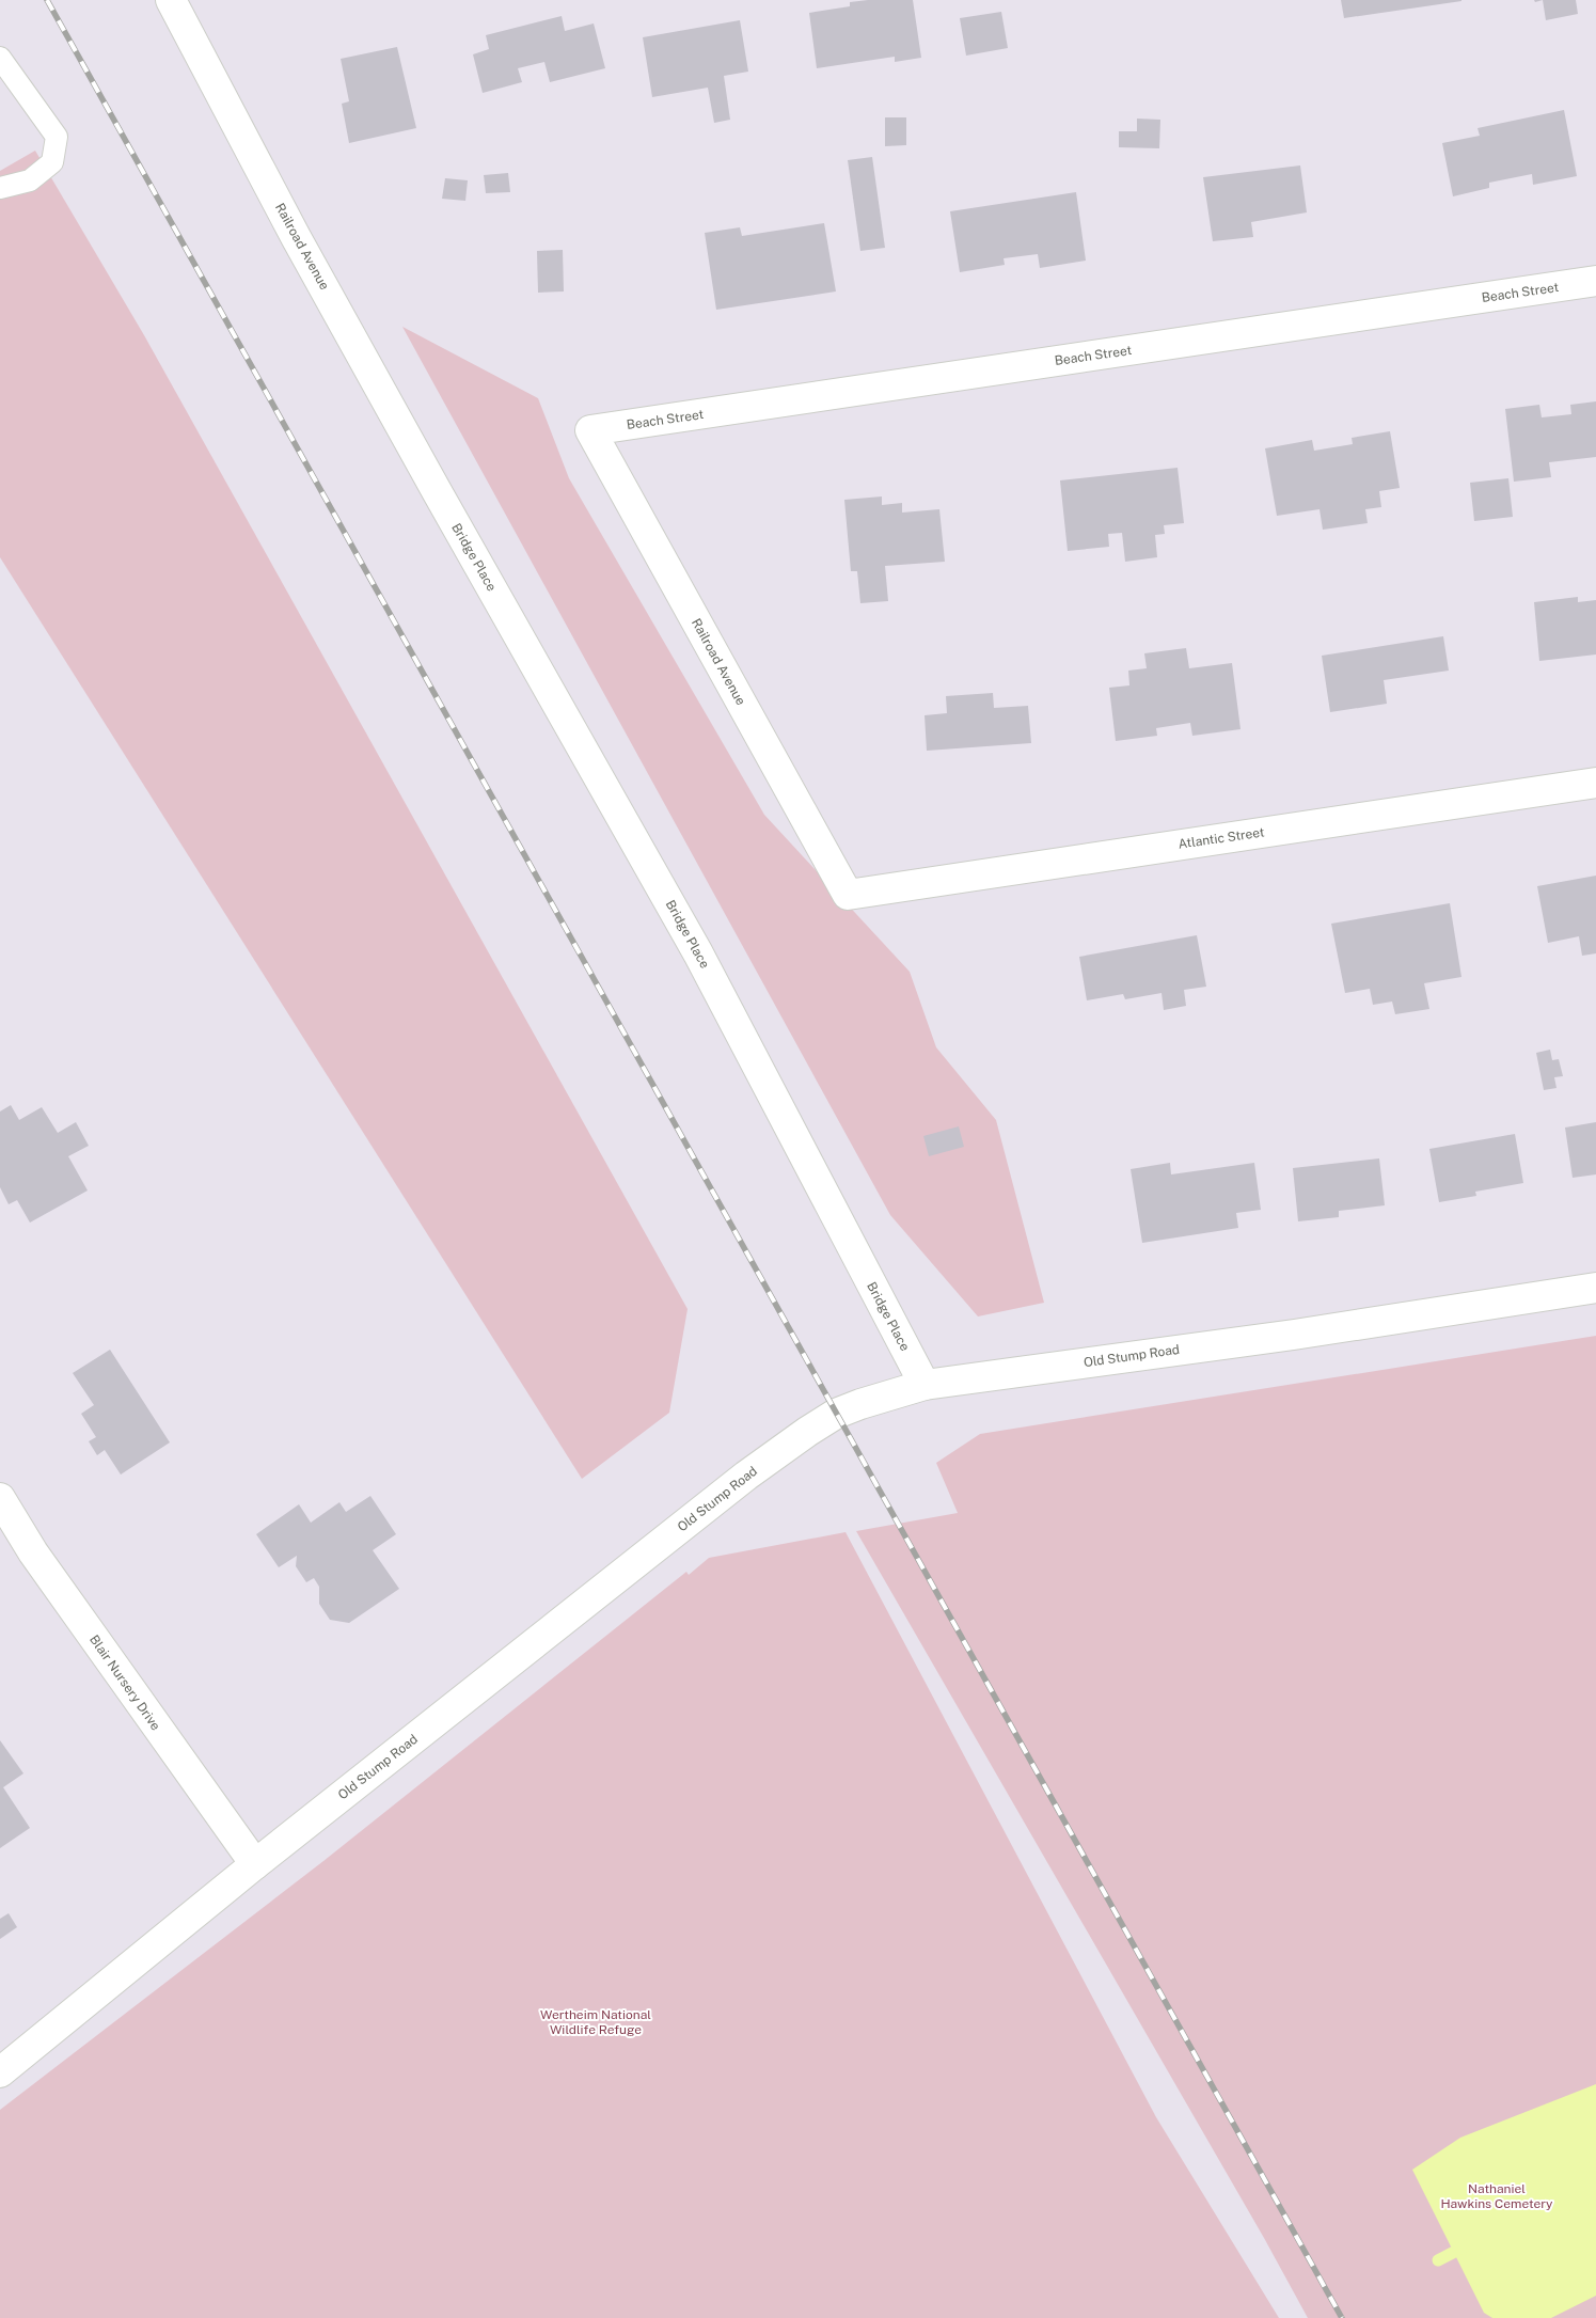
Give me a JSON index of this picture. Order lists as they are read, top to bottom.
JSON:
{
  "streets": {
    "street": [
      "Railroad Avenue",
      "Beach Street",
      "Bridge Place",
      "Atlantic Street",
      "Old Stump Road",
      "Blair Nursery Drive"
    ]
  },
  "crossings": [
    ["Railroad Avenue", "Beach Street"],
    ["Railroad Avenue", "Bridge Place"],
    ["Railroad Avenue", "Atlantic Street"],
    ["Bridge Place", "Old Stump Road"],
    ["Old Stump Road", "Blair Nursery Drive"]
  ],
  "parks": ["Wertheim National Wildlife Refuge", "Nathaniel Hawkins Cemetery"]
}
